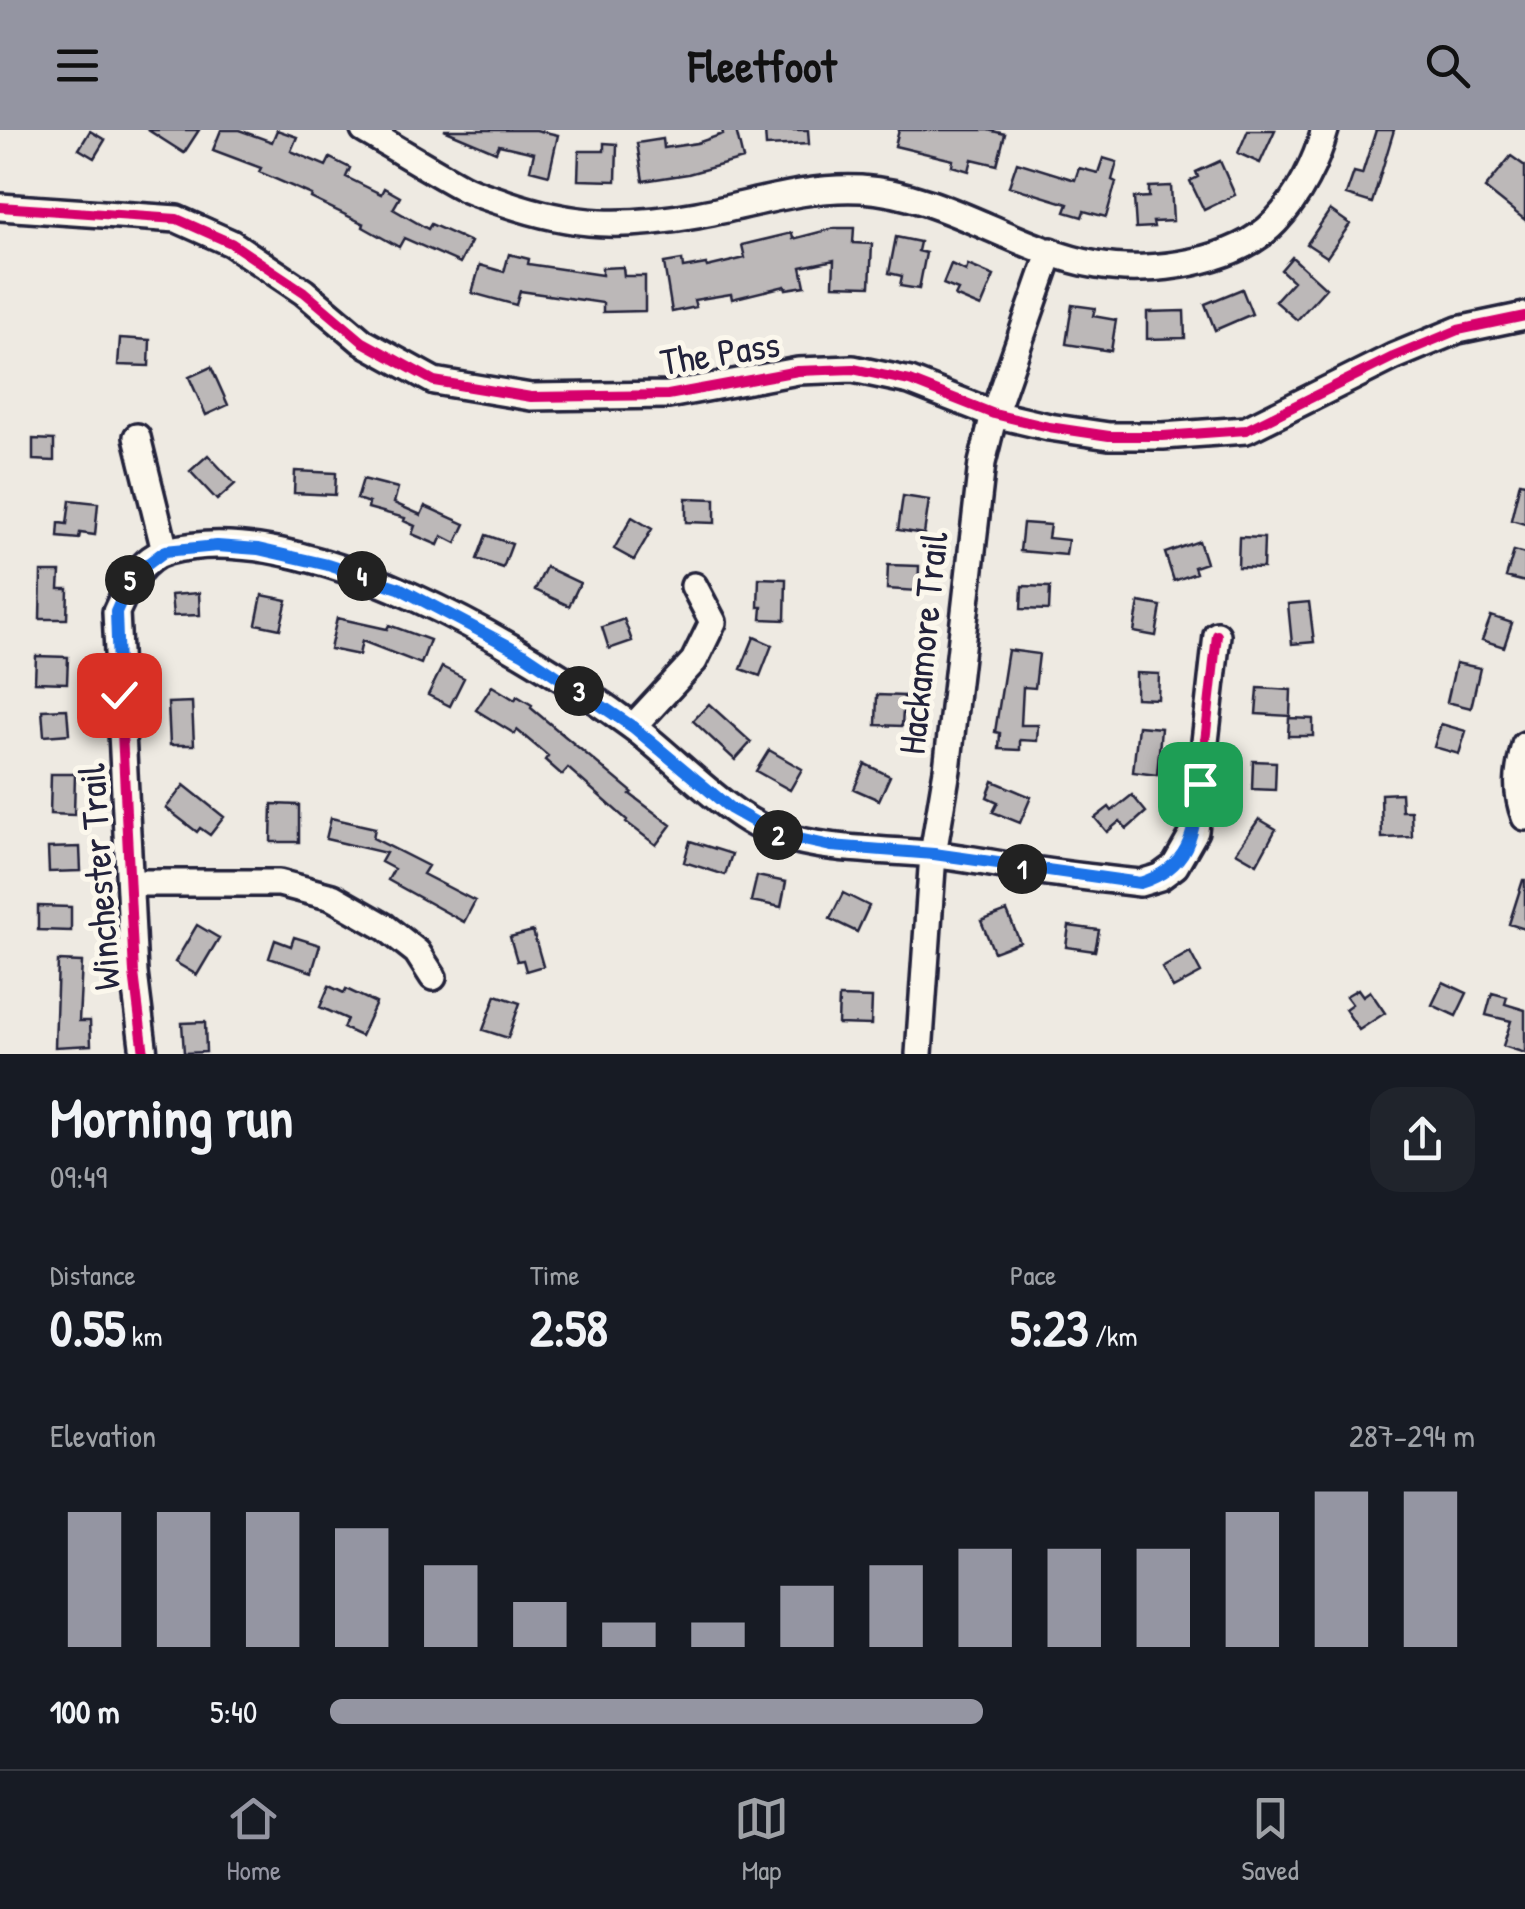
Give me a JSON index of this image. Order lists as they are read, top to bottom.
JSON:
{
  "streets": {
    "street": ["The Pass", "Hackamore Trail", "Winchester Trail"]
  },
  "crossings": [
    ["The Pass", "Hackamore Trail"]
  ],
  "page": {
    "header": "Fleetfoot",
    "pins": [
      "4",
      "5",
      "3",
      "2",
      "1"
    ],
    "heading": ["Morning run", "09:49"],
    "stats": [
      ["Distance", "0.55 km"],
      ["Time", "2:58"],
      ["Pace", "5:23 /km"]
    ],
    "chart": ["Elevation", "287–294 m"],
    "list": [
      {
        "name": "100 m",
        "note": "5:40"
      }
    ],
    "tabs": ["Home", "Map", "Saved"]
  }
}
